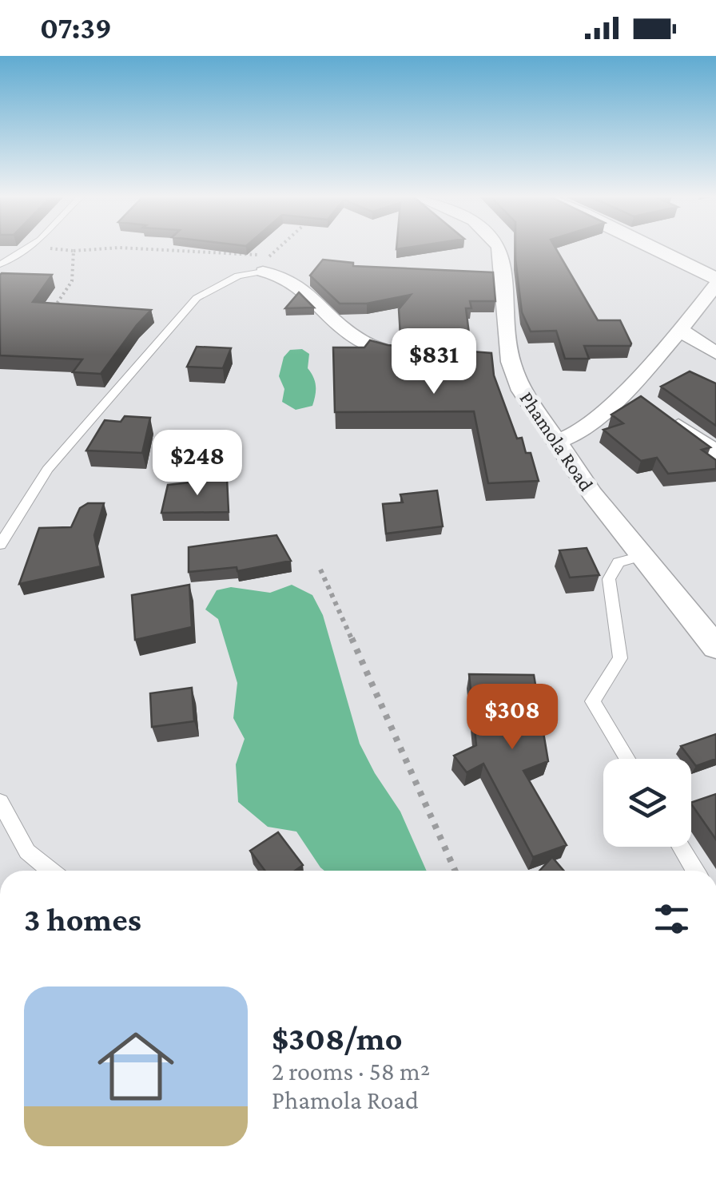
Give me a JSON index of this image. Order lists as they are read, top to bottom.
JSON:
{
  "streets": {
    "street": ["Phamola Road"]
  },
  "page": {
    "status": "07:39",
    "price": ["$831", "$248", "$308"],
    "heading": "3 homes",
    "list": [
      {
        "name": "$308/mo",
        "note": "2 rooms · 58 m² · Phamola Road"
      }
    ]
  }
}
